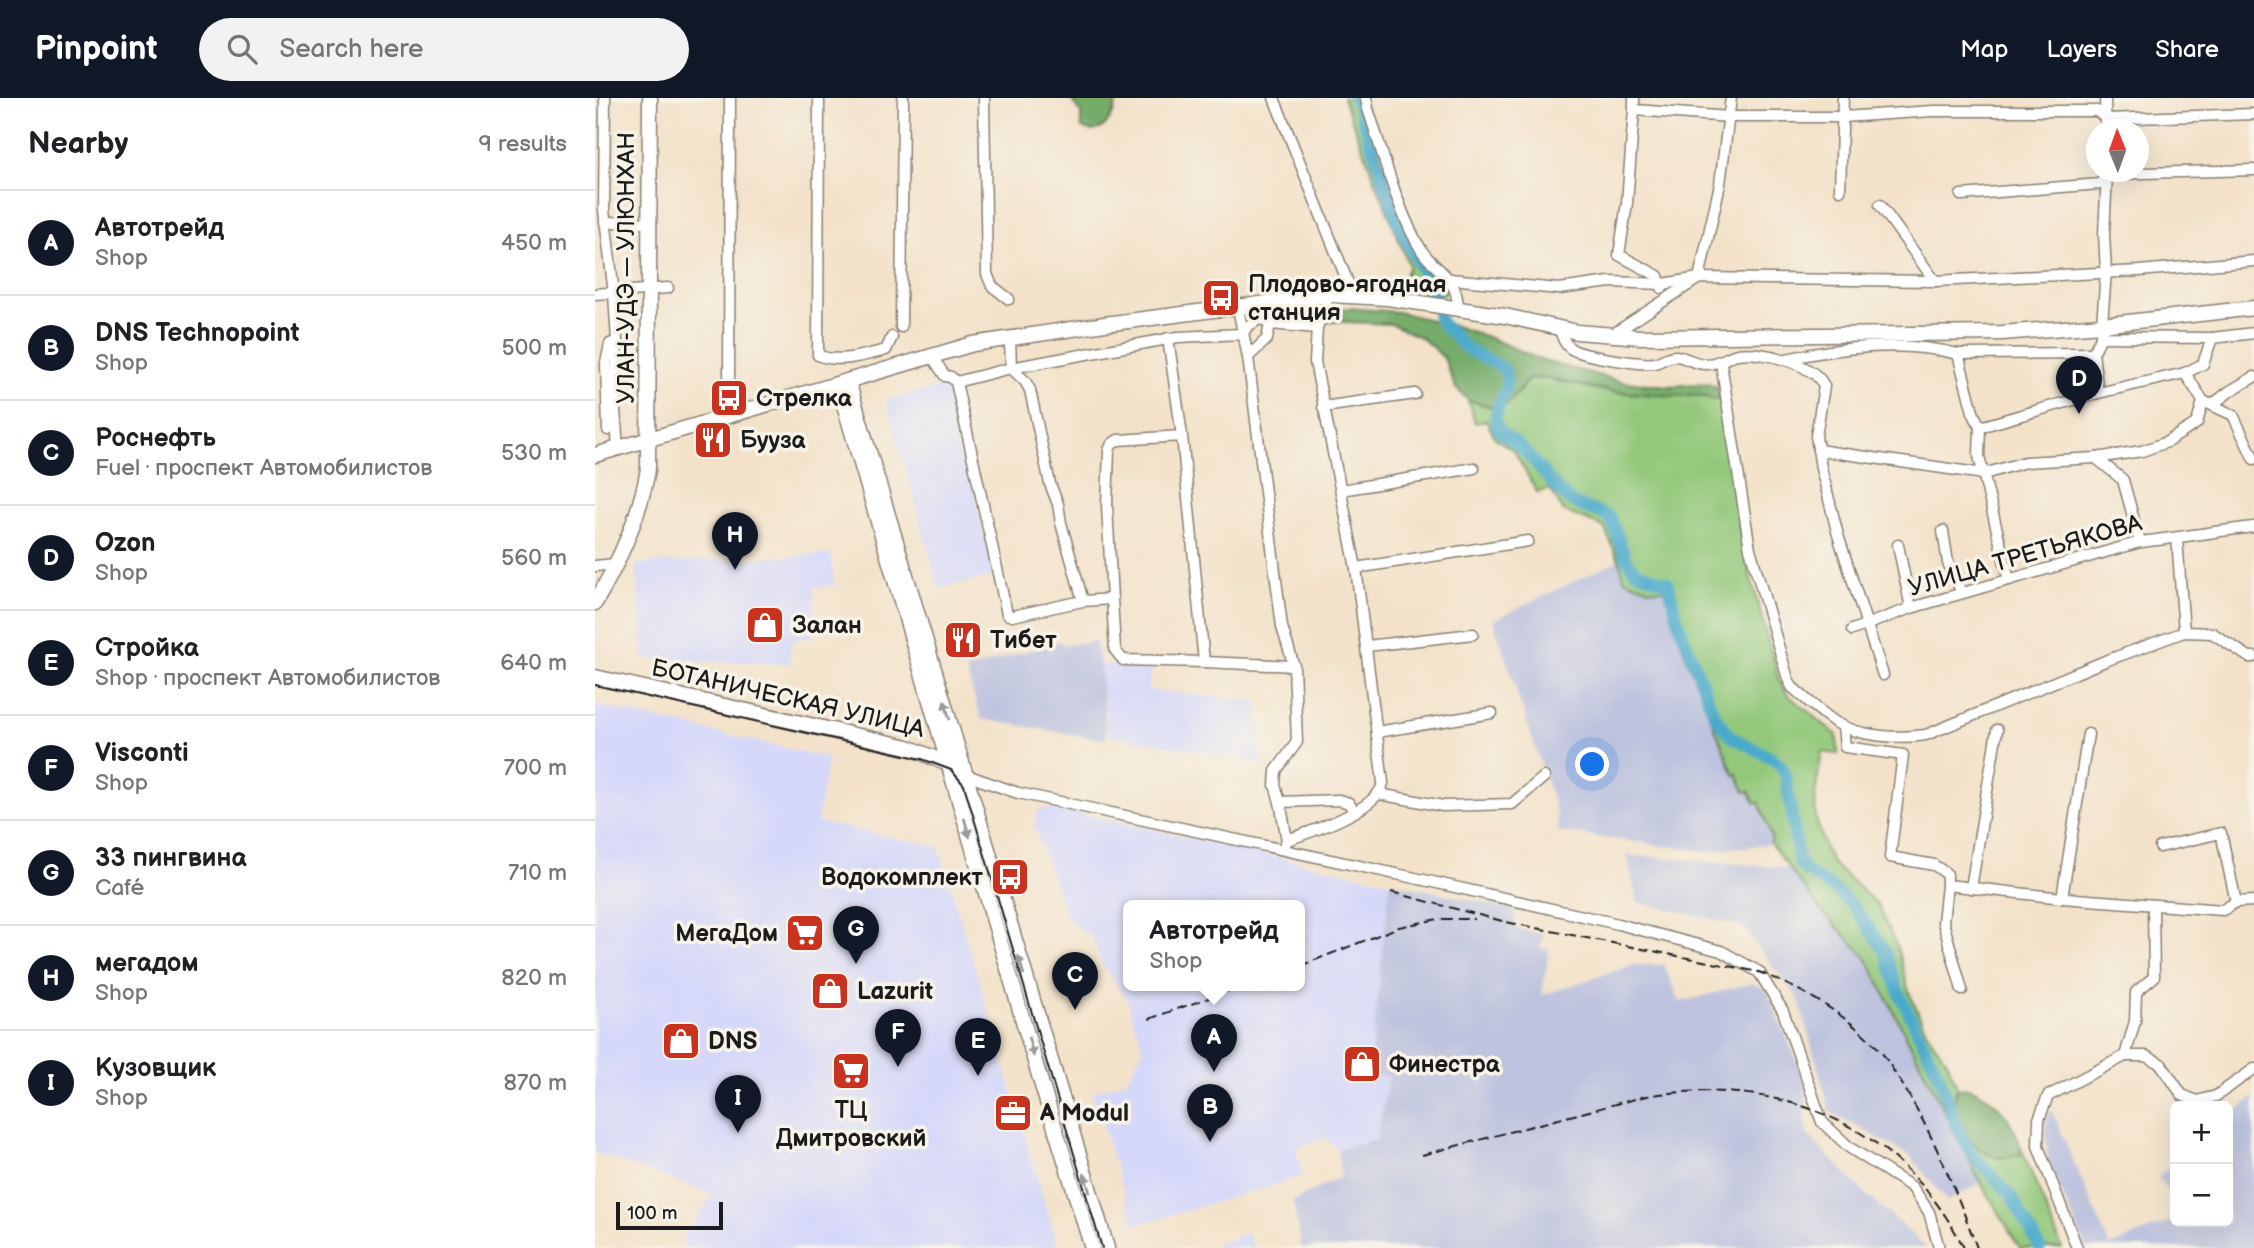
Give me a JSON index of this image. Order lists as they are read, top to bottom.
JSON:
{
  "streets": {
    "main road": ["УЛАН-УДЭ — УЛЮНХАН", "БОТАНИЧЕСКАЯ УЛИЦА"],
    "street": ["УЛИЦА ТРЕТЬЯКОВА"]
  },
  "places": {
    "bus stop": ["Плодово-ягодная станция", "Стрелка", "Водокомплект"],
    "restaurant": ["Бууза", "Тибет"],
    "shop": [
      "Залан",
      "Lazurit",
      "DNS",
      "Финестра"
    ],
    "supermarket": ["МегаДом", "ТЦ Дмитровский"],
    "office": ["A Modul"]
  },
  "scale_bar": "100 m",
  "north": "top",
  "page": {
    "header": "Pinpoint",
    "search": "Search here",
    "nav": ["Map", "Layers", "Share"],
    "heading": ["Nearby", "9 results"],
    "list": [
      {
        "mark": "A",
        "name": "Автотрейд",
        "note": "Shop",
        "value": "450 m"
      },
      {
        "mark": "B",
        "name": "DNS Technopoint",
        "note": "Shop",
        "value": "500 m"
      },
      {
        "mark": "C",
        "name": "Роснефть",
        "note": "Fuel · проспект Автомобилистов",
        "value": "530 m"
      },
      {
        "mark": "D",
        "name": "Ozon",
        "note": "Shop",
        "value": "560 m"
      },
      {
        "mark": "E",
        "name": "Стройка",
        "note": "Shop · проспект Автомобилистов",
        "value": "640 m"
      },
      {
        "mark": "F",
        "name": "Visconti",
        "note": "Shop",
        "value": "700 m"
      },
      {
        "mark": "G",
        "name": "33 пингвина",
        "note": "Café",
        "value": "710 m"
      },
      {
        "mark": "H",
        "name": "мегадом",
        "note": "Shop",
        "value": "820 m"
      },
      {
        "mark": "I",
        "name": "Кузовщик",
        "note": "Shop",
        "value": "870 m"
      }
    ],
    "pins": [
      "D",
      "H",
      "G",
      "C",
      "F",
      "A",
      "E",
      "I",
      "B"
    ],
    "popup": ["Автотрейд", "Shop"],
    "map_buttons": ["+", "−"],
    "scale": "100 m"
  }
}
